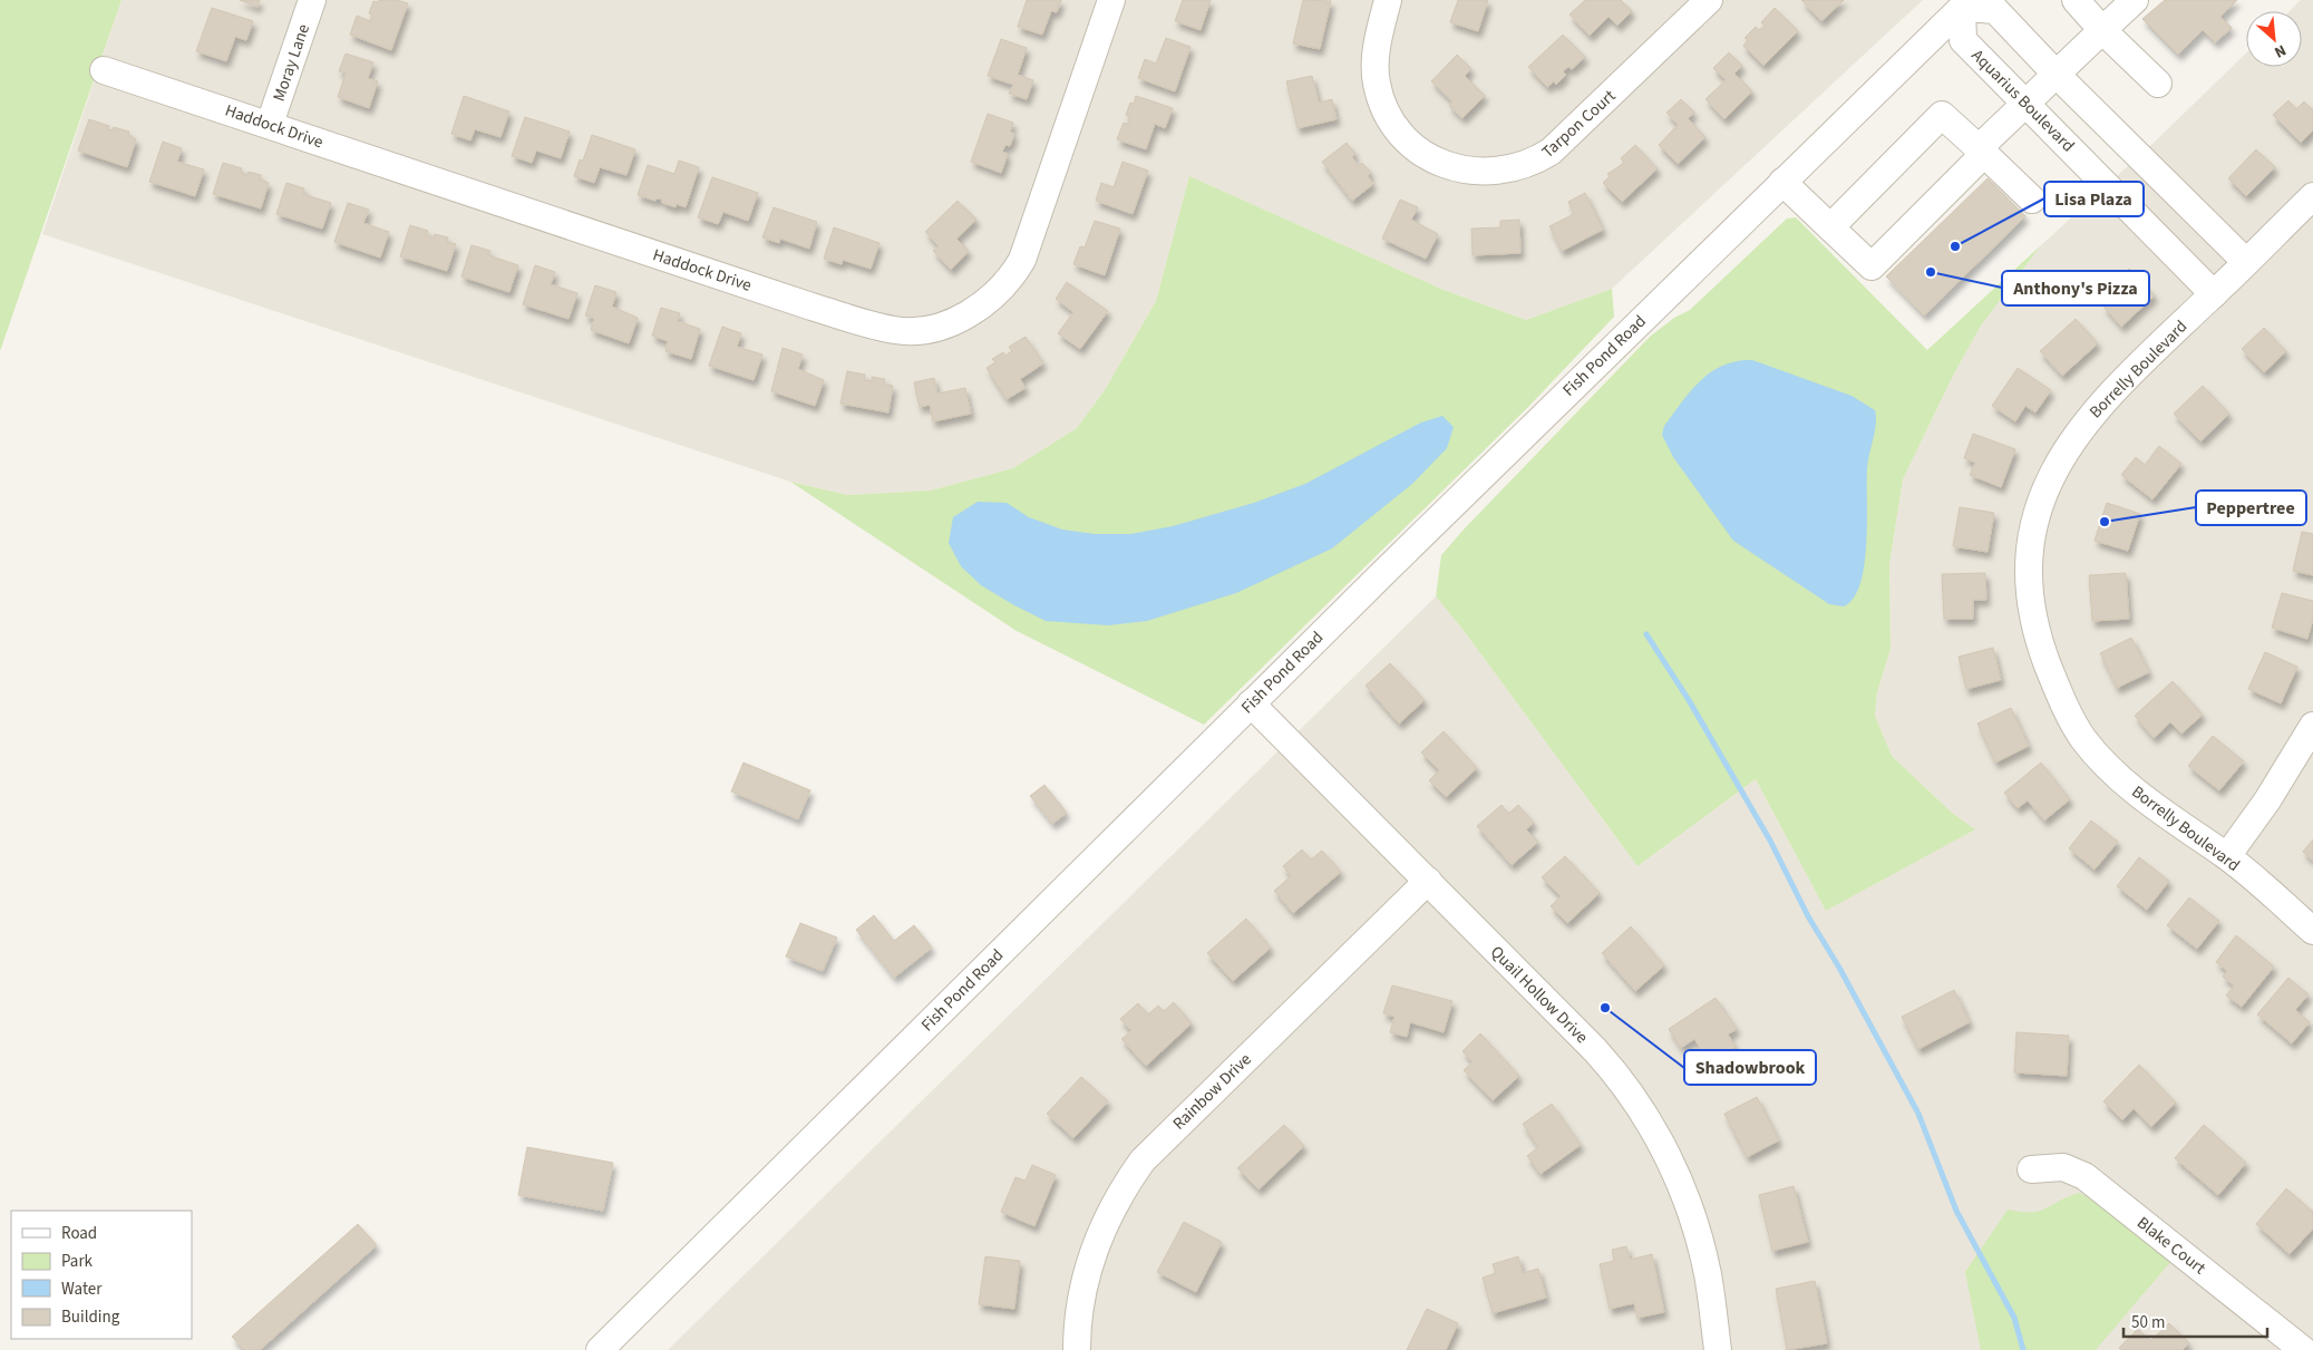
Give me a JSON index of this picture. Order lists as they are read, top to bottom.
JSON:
{
  "streets": {
    "street": [
      "Moray Lane",
      "Aquarius Boulevard",
      "Tarpon Court",
      "Haddock Drive",
      "Fish Pond Road",
      "Borrelly Boulevard",
      "Quail Hollow Drive",
      "Rainbow Drive",
      "Blake Court"
    ]
  },
  "crossings": [
    ["Moray Lane", "Haddock Drive"],
    ["Aquarius Boulevard", "Fish Pond Road"],
    ["Aquarius Boulevard", "Borrelly Boulevard"],
    ["Fish Pond Road", "Quail Hollow Drive"],
    ["Quail Hollow Drive", "Rainbow Drive"]
  ],
  "places": [
    "Lisa Plaza",
    "Anthony's Pizza",
    "Peppertree",
    "Shadowbrook"
  ],
  "legend": [
    "Road",
    "Park",
    "Water",
    "Building"
  ],
  "scale_bar": "50 m",
  "north": "bottom right"
}
